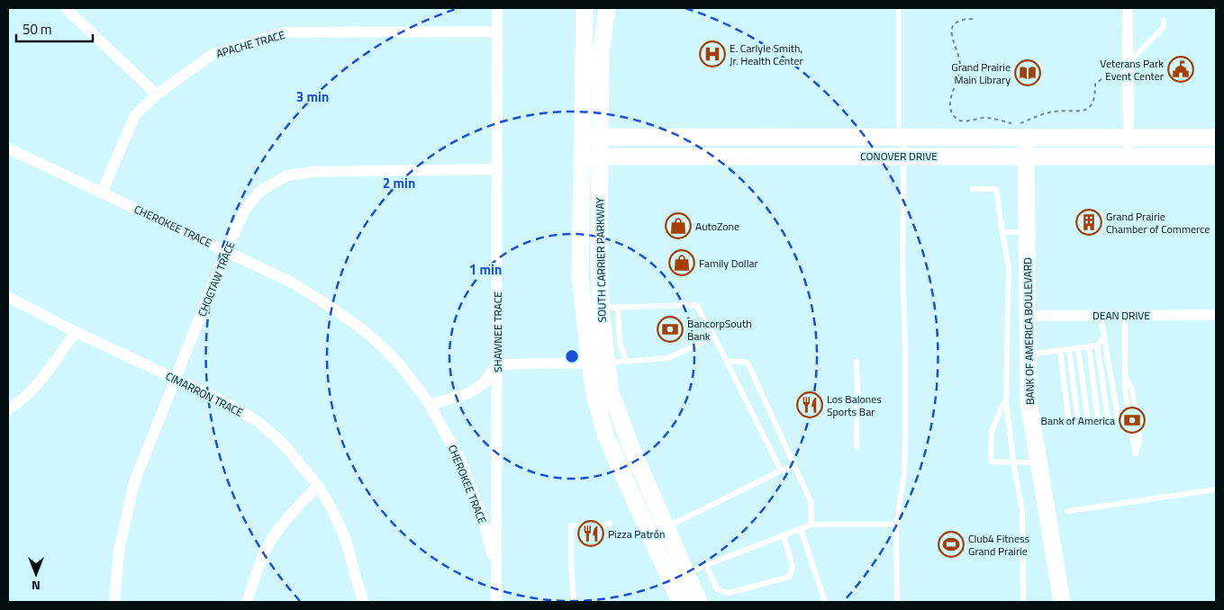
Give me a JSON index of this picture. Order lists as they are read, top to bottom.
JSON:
{
  "streets": {
    "street": [
      "APACHE TRACE",
      "CONOVER DRIVE",
      "CHEROKEE TRACE",
      "SOUTH CARRIER PARKWAY",
      "CHOCTAW TRACE",
      "DEAN DRIVE",
      "BANK OF AMERICA BOULEVARD",
      "SHAWNEE TRACE",
      "CIMARRON TRACE"
    ]
  },
  "crossings": [
    ["APACHE TRACE", "CHEROKEE TRACE"],
    ["APACHE TRACE", "SHAWNEE TRACE"],
    ["CONOVER DRIVE", "SOUTH CARRIER PARKWAY"],
    ["CONOVER DRIVE", "BANK OF AMERICA BOULEVARD"],
    ["CHEROKEE TRACE", "CHOCTAW TRACE"],
    ["CHEROKEE TRACE", "SHAWNEE TRACE"],
    ["CHOCTAW TRACE", "SHAWNEE TRACE"],
    ["CHOCTAW TRACE", "CIMARRON TRACE"],
    ["DEAN DRIVE", "BANK OF AMERICA BOULEVARD"]
  ],
  "places": {
    "hospital": ["E. Carlyle Smith, Jr. Health Center"],
    "public building": ["Veterans Park Event Center"],
    "library": ["Grand Prairie Main Library"],
    "building": ["Grand Prairie Chamber of Commerce"],
    "shop": ["AutoZone", "Family Dollar"],
    "bank": ["BancorpSouth Bank", "Bank of America"],
    "restaurant": ["Los Balones Sports Bar", "Pizza Patrón"],
    "sports": ["Club4 Fitness Grand Prairie"]
  },
  "scale_bar": "50 m",
  "north": "bottom",
  "rings": ["3 min", "2 min", "1 min"]
}
